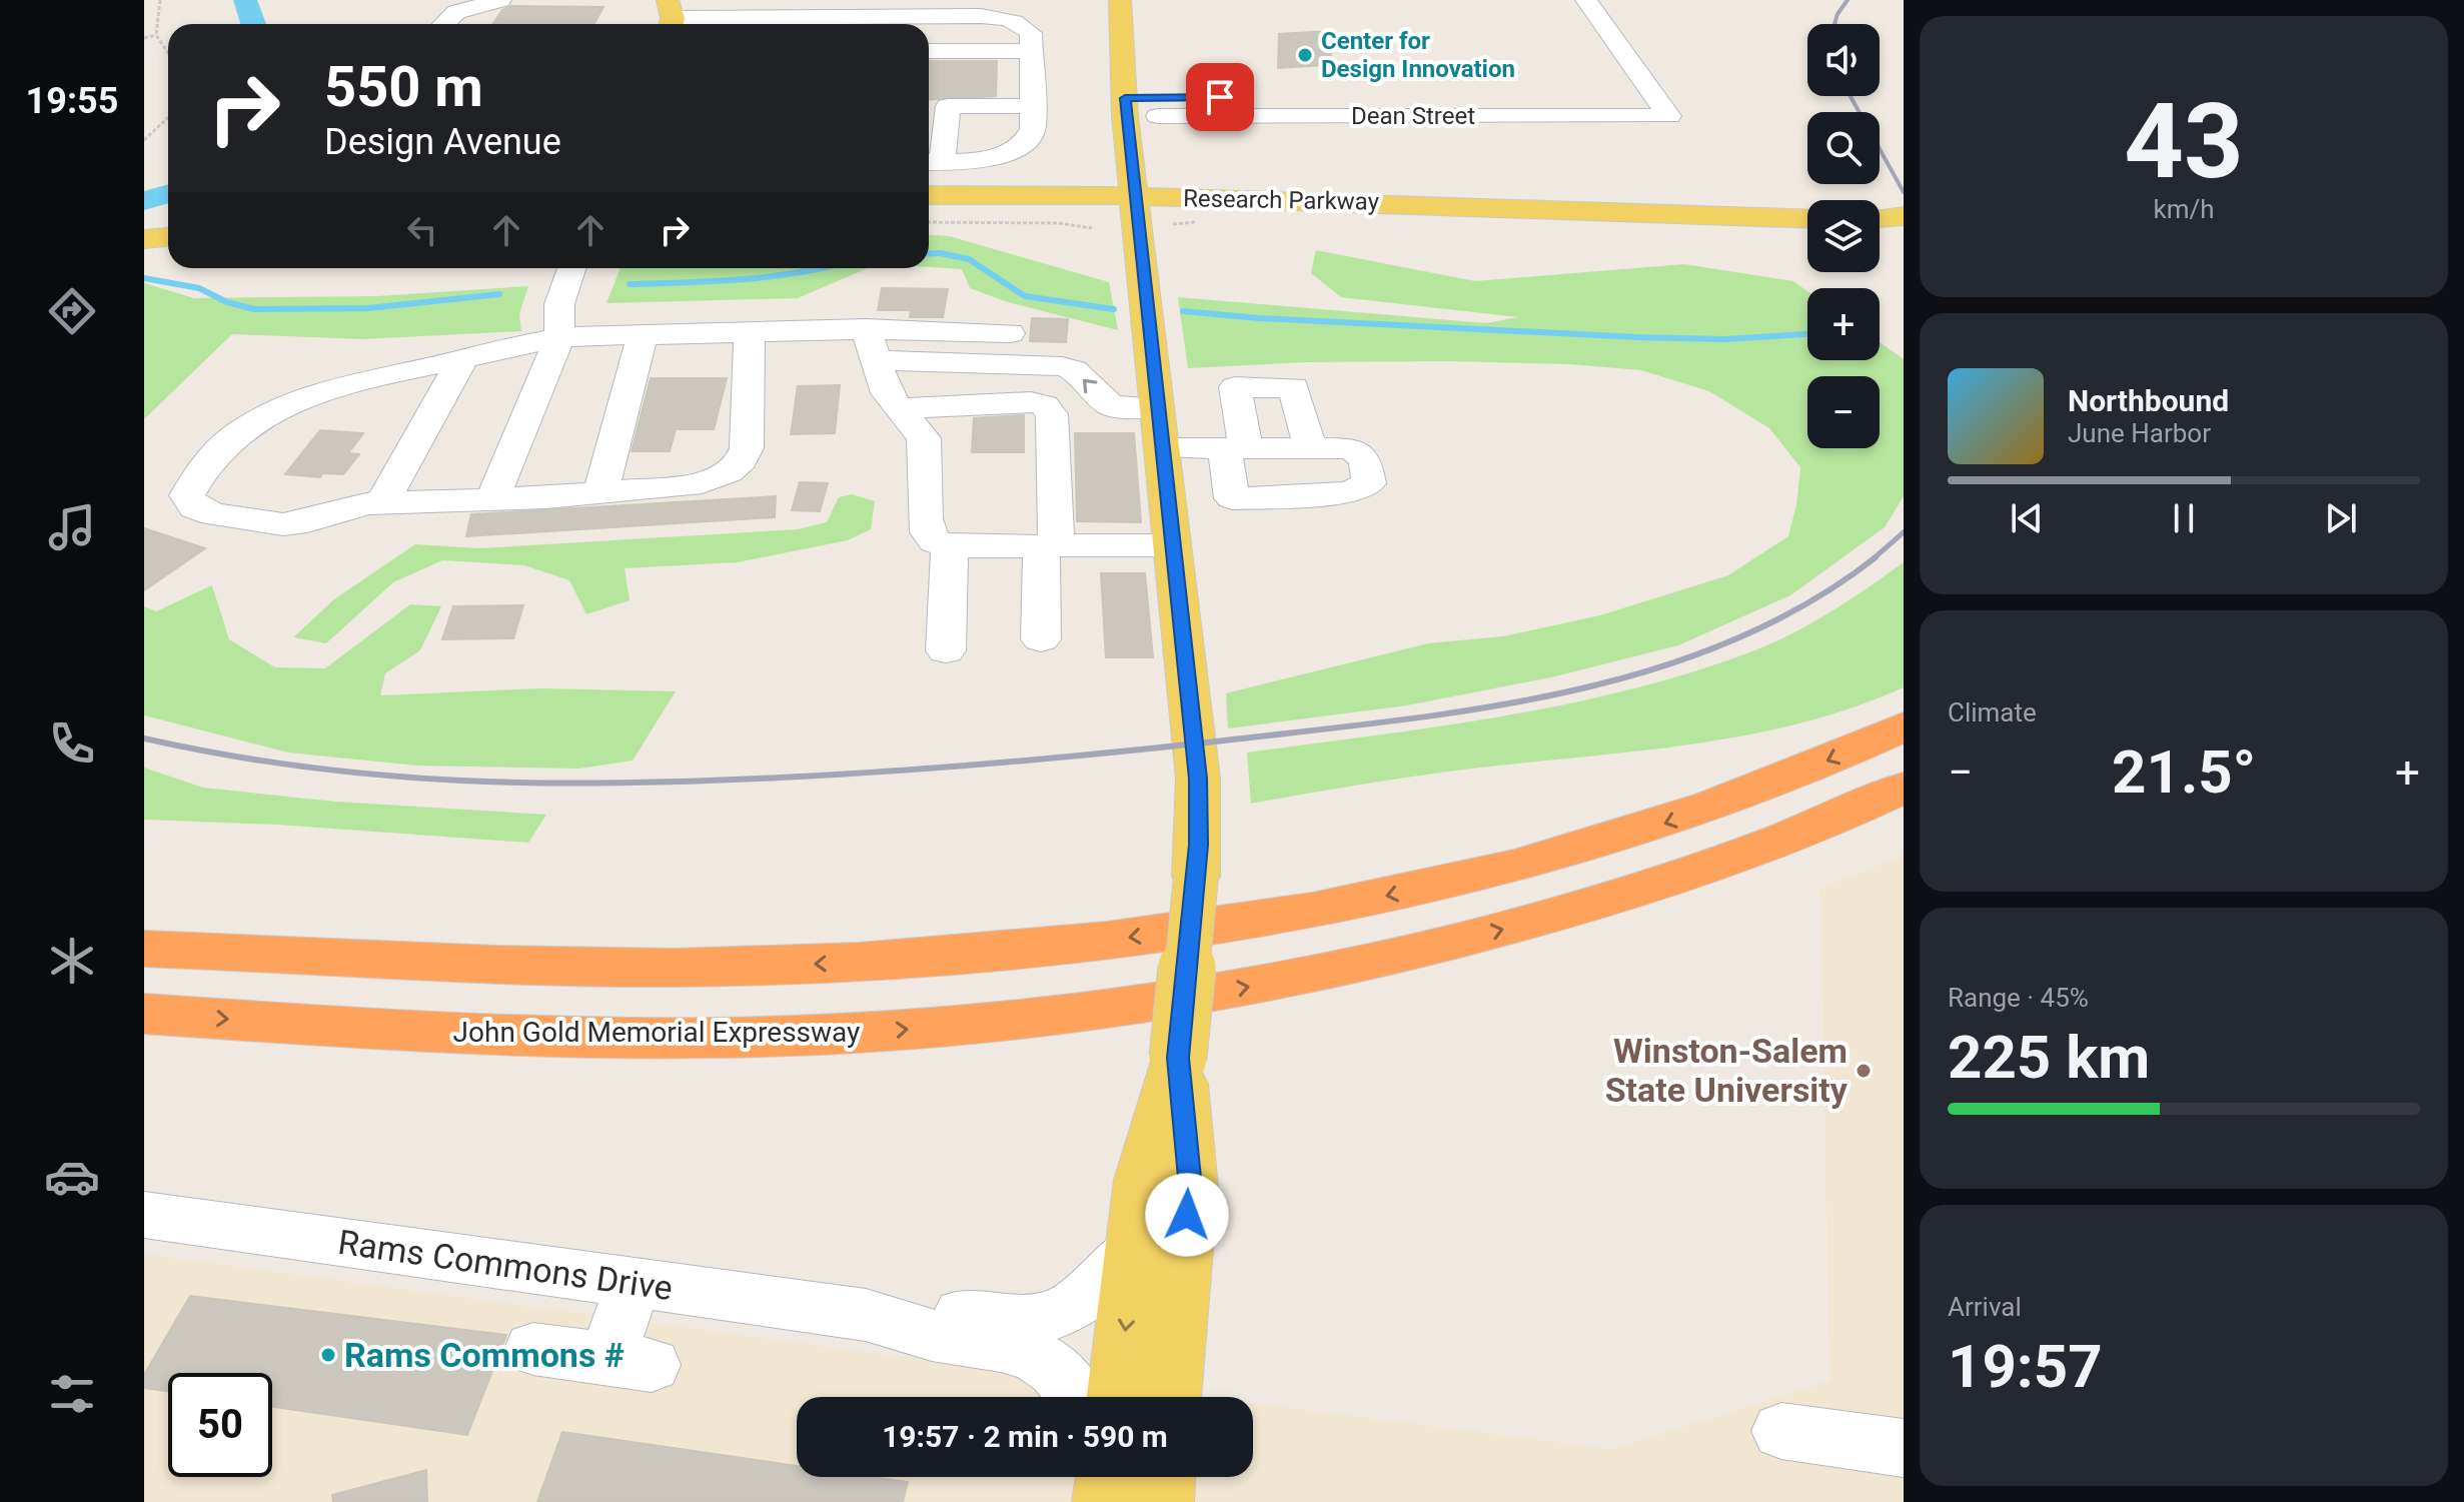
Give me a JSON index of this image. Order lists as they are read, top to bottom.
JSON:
{
  "streets": {
    "highway": ["John Gold Memorial Expressway"],
    "main road": ["Research Parkway"],
    "street": ["Dean Street", "Rams Commons Drive"]
  },
  "places": ["Center for Design Innovation", "Winston-Salem State University", "Rams Commons #"],
  "page": {
    "tabs": "19:55",
    "tile": [
      ["43", "km/h"],
      "Climate",
      ["Range · 45%", "225 km"],
      ["Arrival", "19:57"]
    ],
    "map_buttons": ["+", "−"],
    "turn": ["550 m", "Design Avenue"],
    "song": ["Northbound", "June Harbor"],
    "heat": ["−", "21.5°", "+"],
    "limit": "50",
    "trip": "19:57 · 2 min · 590 m"
  }
}
